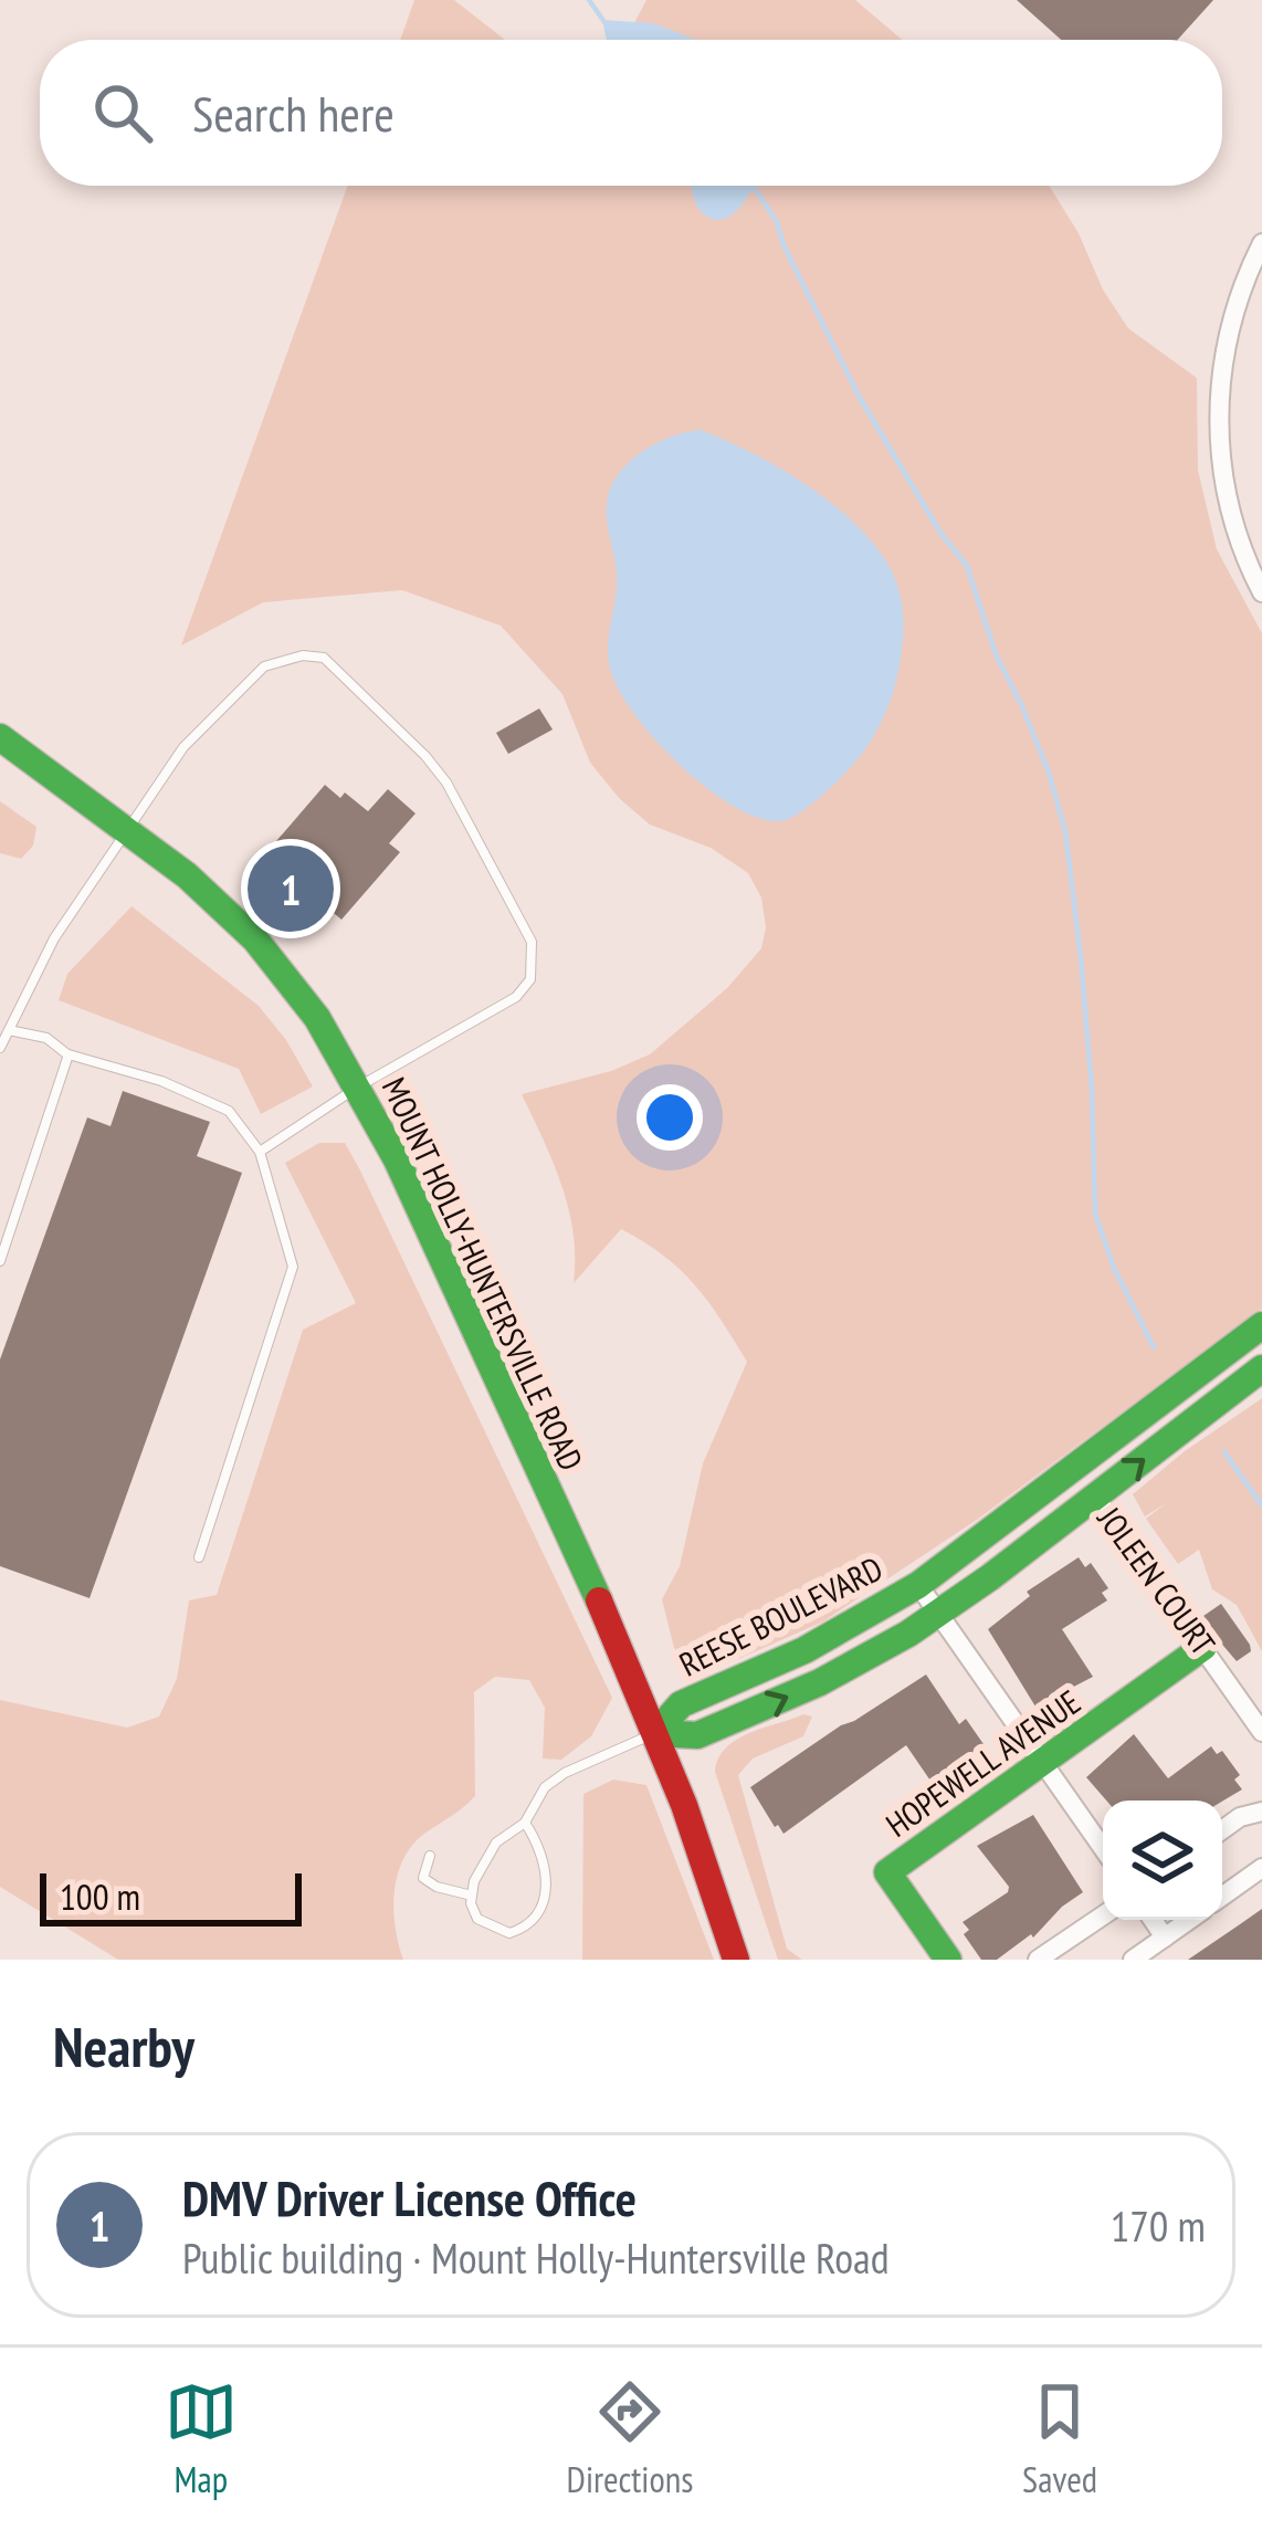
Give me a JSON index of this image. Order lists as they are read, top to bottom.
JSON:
{
  "streets": {
    "street": [
      "MOUNT HOLLY-HUNTERSVILLE ROAD",
      "JOLEEN COURT",
      "REESE BOULEVARD",
      "HOPEWELL AVENUE"
    ]
  },
  "crossings": [
    ["MOUNT HOLLY-HUNTERSVILLE ROAD", "REESE BOULEVARD"],
    ["JOLEEN COURT", "REESE BOULEVARD"],
    ["JOLEEN COURT", "HOPEWELL AVENUE"]
  ],
  "scale_bar": "100 m",
  "page": {
    "search": "Search here",
    "pins": "1",
    "scale": "100 m",
    "heading": "Nearby",
    "list": [
      {
        "mark": "1",
        "name": "DMV Driver License Office",
        "note": "Public building · Mount Holly-Huntersville Road",
        "value": "170 m"
      }
    ],
    "nav": ["Map", "Directions", "Saved"]
  }
}
